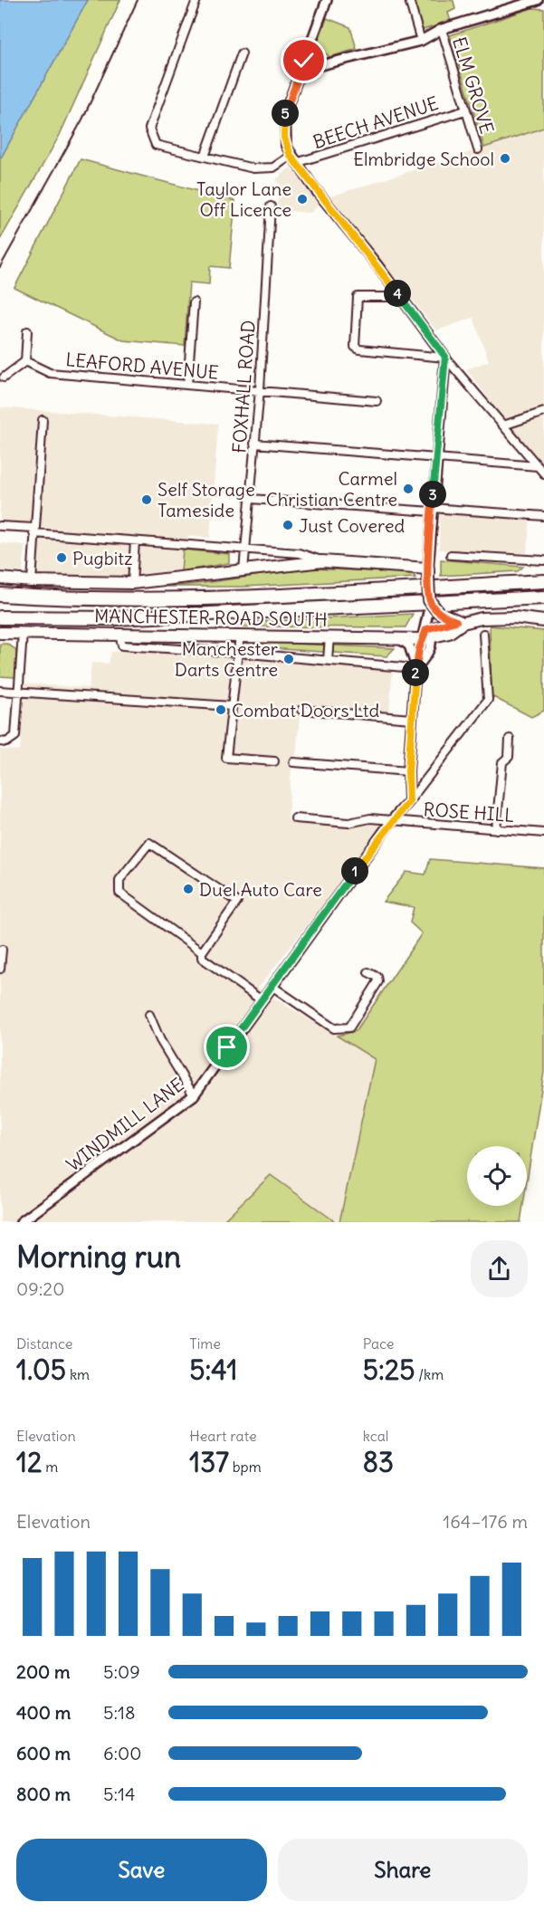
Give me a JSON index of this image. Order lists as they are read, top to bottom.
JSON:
{
  "streets": {
    "main road": ["MANCHESTER ROAD SOUTH"],
    "street": [
      "ELM GROVE",
      "BEECH AVENUE",
      "LEAFORD AVENUE",
      "FOXHALL ROAD",
      "ROSE HILL",
      "WINDMILL LANE"
    ]
  },
  "crossings": [
    ["ELM GROVE", "BEECH AVENUE"],
    ["LEAFORD AVENUE", "FOXHALL ROAD"],
    ["ROSE HILL", "WINDMILL LANE"]
  ],
  "places": [
    "Elmbridge School",
    "Taylor Lane Off Licence",
    "Carmel Christian Centre",
    "Self Storage Tameside",
    "Just Covered",
    "Pugbitz",
    "Manchester Darts Centre",
    "Combat Doors Ltd",
    "Duel Auto Care"
  ],
  "page": {
    "pins": [
      "5",
      "4",
      "3",
      "2",
      "1"
    ],
    "heading": ["Morning run", "09:20"],
    "stats": [
      ["Distance", "1.05 km"],
      ["Time", "5:41"],
      ["Pace", "5:25 /km"],
      ["Elevation", "12 m"],
      ["Heart rate", "137 bpm"],
      ["kcal", "83"]
    ],
    "chart": ["Elevation", "164–176 m"],
    "list": [
      {
        "name": "200 m",
        "note": "5:09"
      },
      {
        "name": "400 m",
        "note": "5:18"
      },
      {
        "name": "600 m",
        "note": "6:00"
      },
      {
        "name": "800 m",
        "note": "5:14"
      }
    ],
    "buttons": ["Save", "Share"]
  }
}
